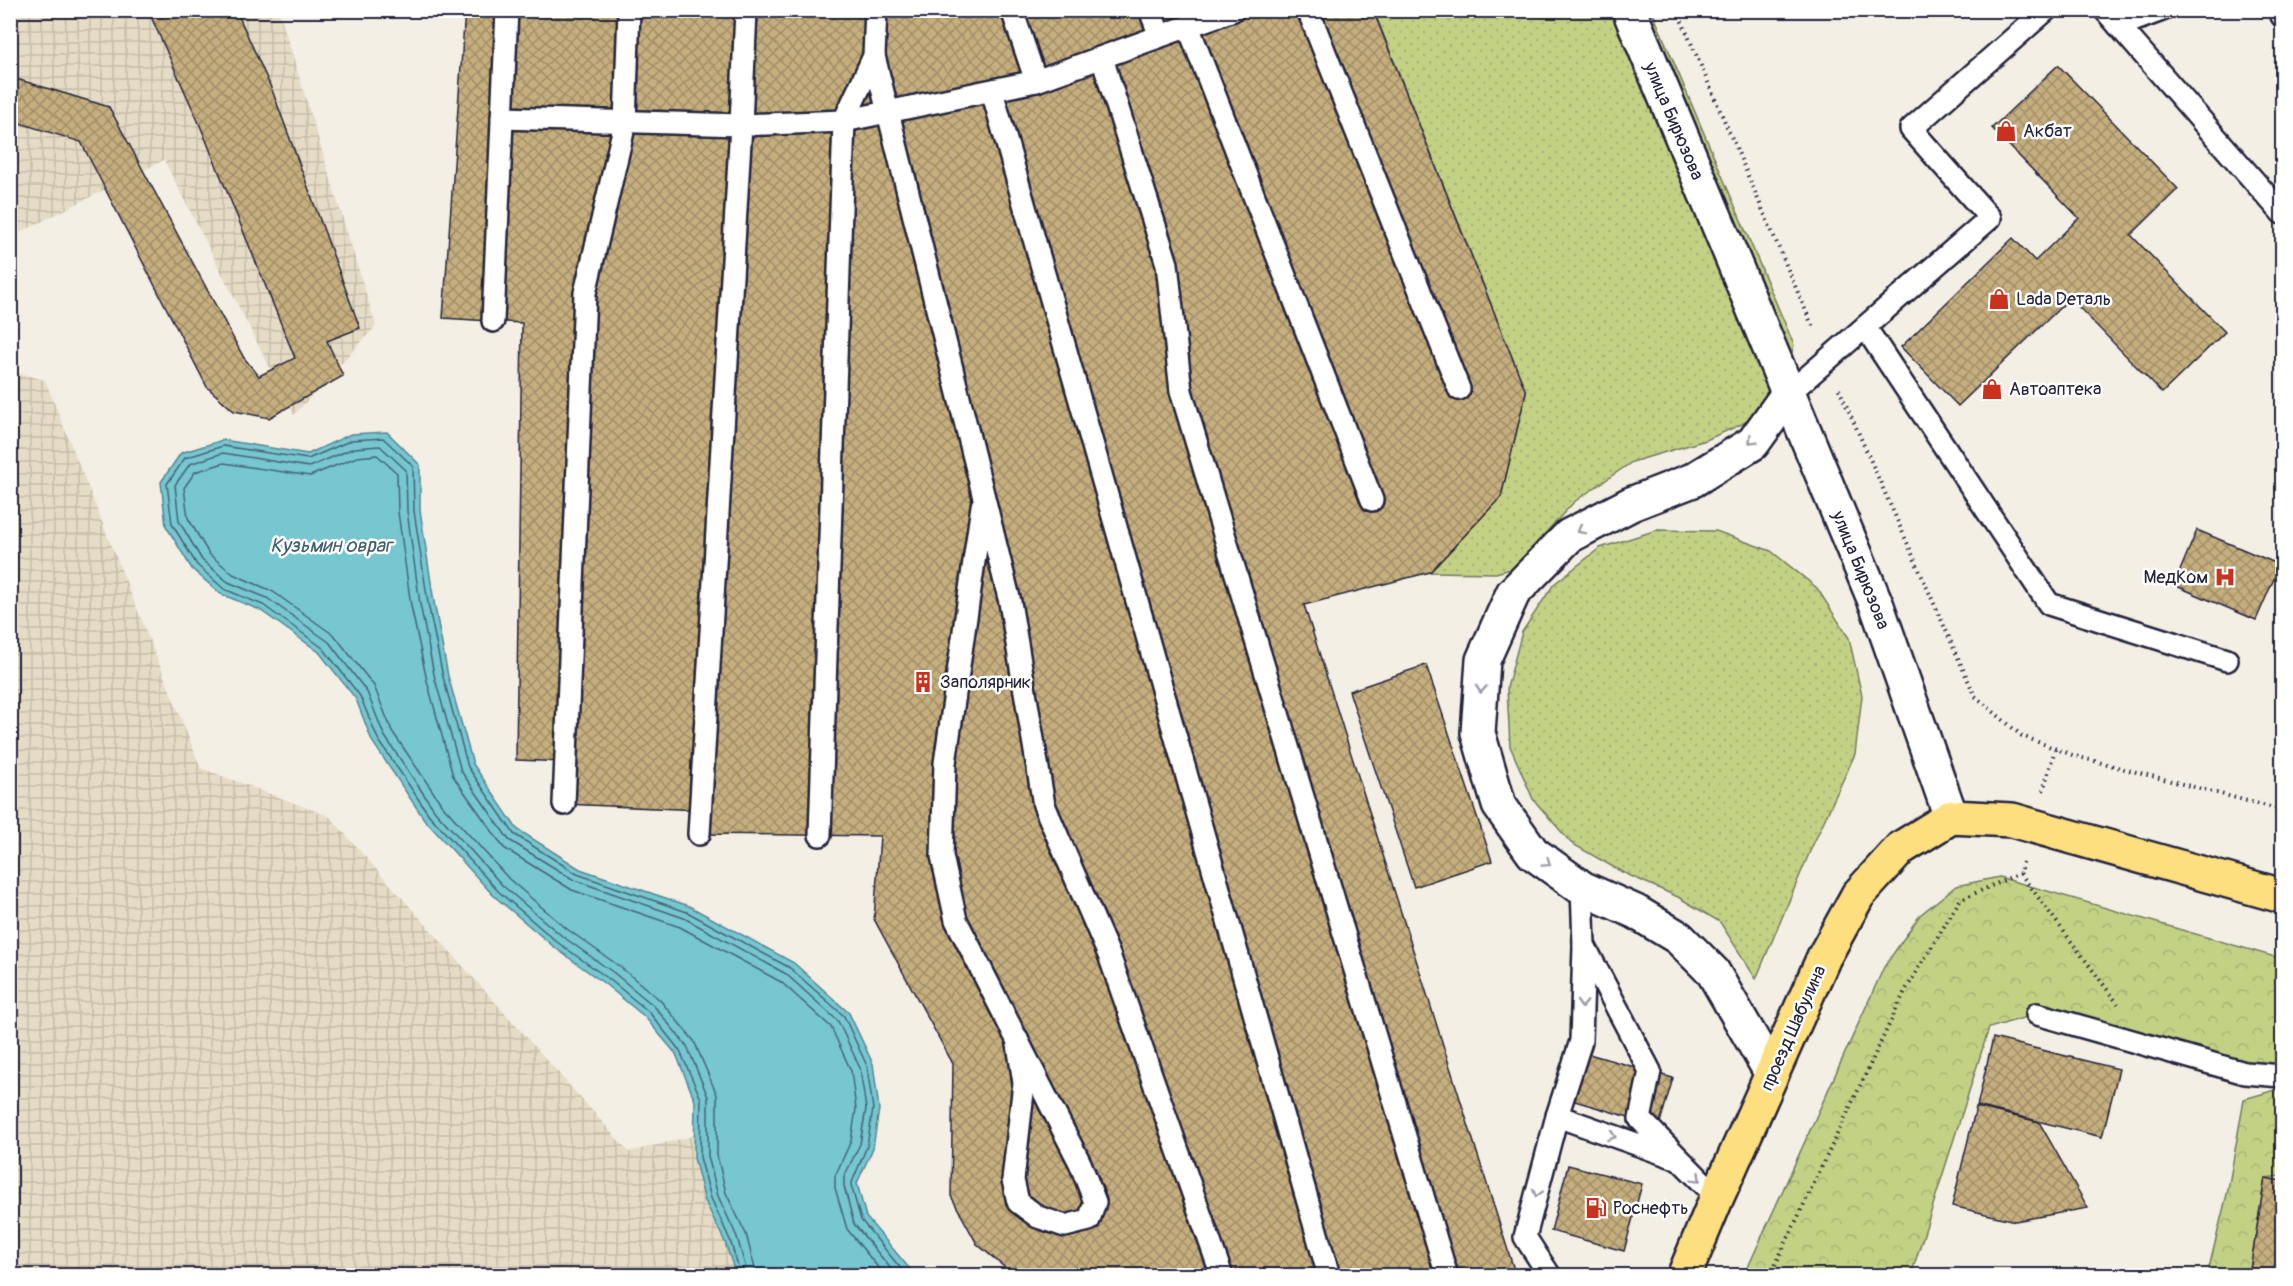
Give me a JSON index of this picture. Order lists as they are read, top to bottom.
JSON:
{
  "streets": {
    "main road": ["улица Бирюзова", "проезд Шабулина"]
  },
  "crossings": [
    ["улица Бирюзова", "проезд Шабулина"]
  ],
  "water": ["Кузьмин овраг"],
  "places": {
    "shop": ["Акбат", "Lada Dеталь", "Автоаптека"],
    "hospital": ["МедКом"],
    "building": ["Заполярник"],
    "fuel station": ["Роснефть"]
  }
}
